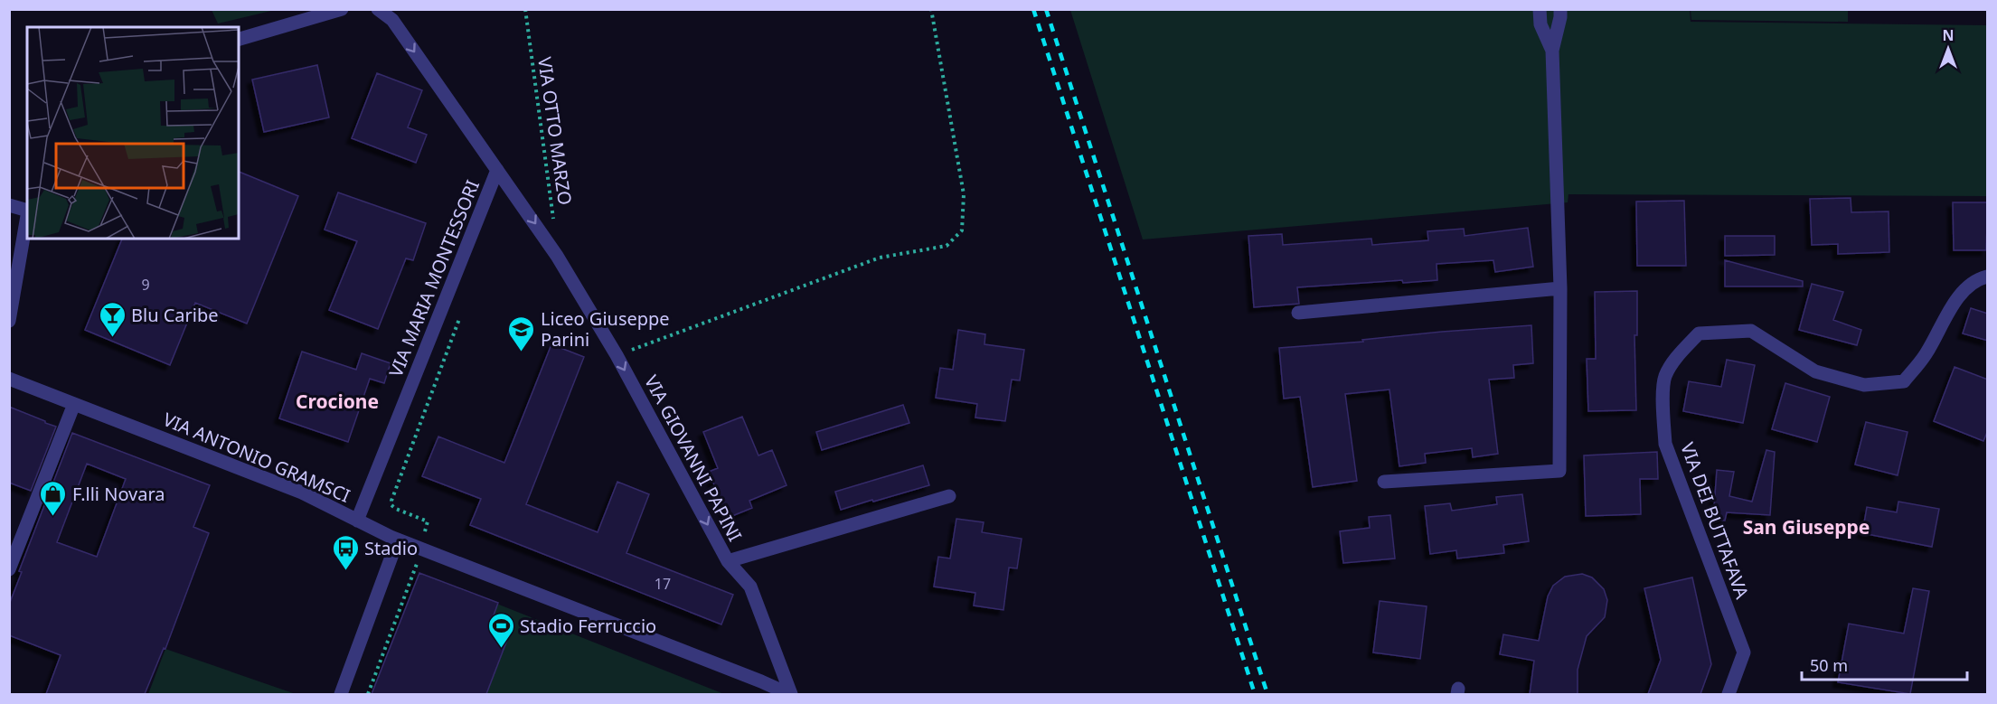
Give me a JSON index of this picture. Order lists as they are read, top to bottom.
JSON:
{
  "streets": {
    "street": [
      "VIA MARIA MONTESSORI",
      "VIA ANTONIO GRAMSCI",
      "VIA GIOVANNI PAPINI",
      "VIA DEI BUTTAFAVA"
    ],
    "path": ["VIA OTTO MARZO"]
  },
  "crossings": [
    ["VIA MARIA MONTESSORI", "VIA ANTONIO GRAMSCI"],
    ["VIA MARIA MONTESSORI", "VIA GIOVANNI PAPINI"],
    ["VIA ANTONIO GRAMSCI", "VIA GIOVANNI PAPINI"]
  ],
  "one_way": ["VIA GIOVANNI PAPINI"],
  "districts": ["Crocione", "San Giuseppe"],
  "places": {
    "bar": ["Blu Caribe"],
    "school or university": ["Liceo Giuseppe Parini"],
    "shop": ["F.lli Novara"],
    "bus stop": ["Stadio"],
    "sports": ["Stadio Ferruccio"]
  },
  "house_numbers": ["9", "17"],
  "scale_bar": "50 m",
  "north": "top"
}
